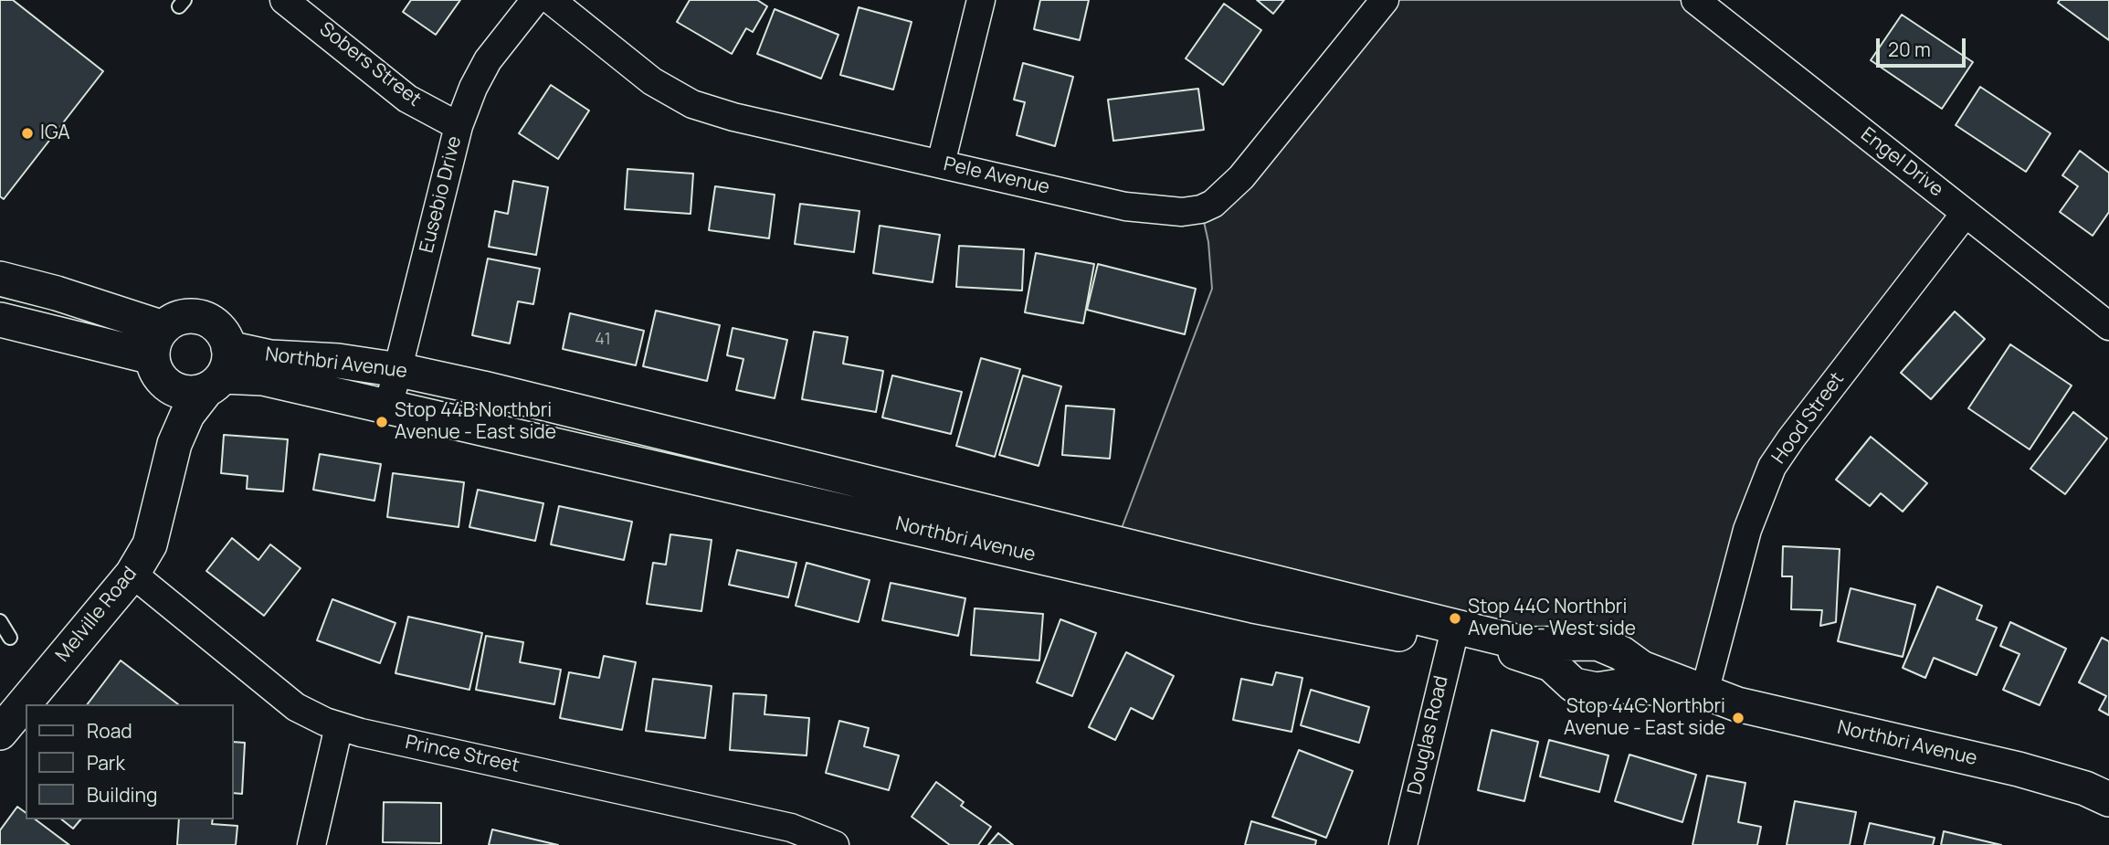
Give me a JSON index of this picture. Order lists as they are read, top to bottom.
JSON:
{
  "streets": {
    "street": [
      "Sobers Street",
      "Engel Drive",
      "Pele Avenue",
      "Eusebio Drive",
      "Northbri Avenue",
      "Hood Street",
      "Melville Road",
      "Douglas Road",
      "Prince Street"
    ]
  },
  "crossings": [
    ["Sobers Street", "Eusebio Drive"],
    ["Engel Drive", "Hood Street"],
    ["Eusebio Drive", "Northbri Avenue"],
    ["Northbri Avenue", "Hood Street"],
    ["Northbri Avenue", "Melville Road"],
    ["Northbri Avenue", "Douglas Road"],
    ["Melville Road", "Prince Street"]
  ],
  "places": [
    "IGA",
    "Stop 44B Northbri Avenue - East side",
    "Stop 44C Northbri Avenue - West side",
    "Stop 44C Northbri Avenue - East side"
  ],
  "house_numbers": ["41"],
  "legend": ["Road", "Park", "Building"],
  "scale_bar": "20 m"
}
